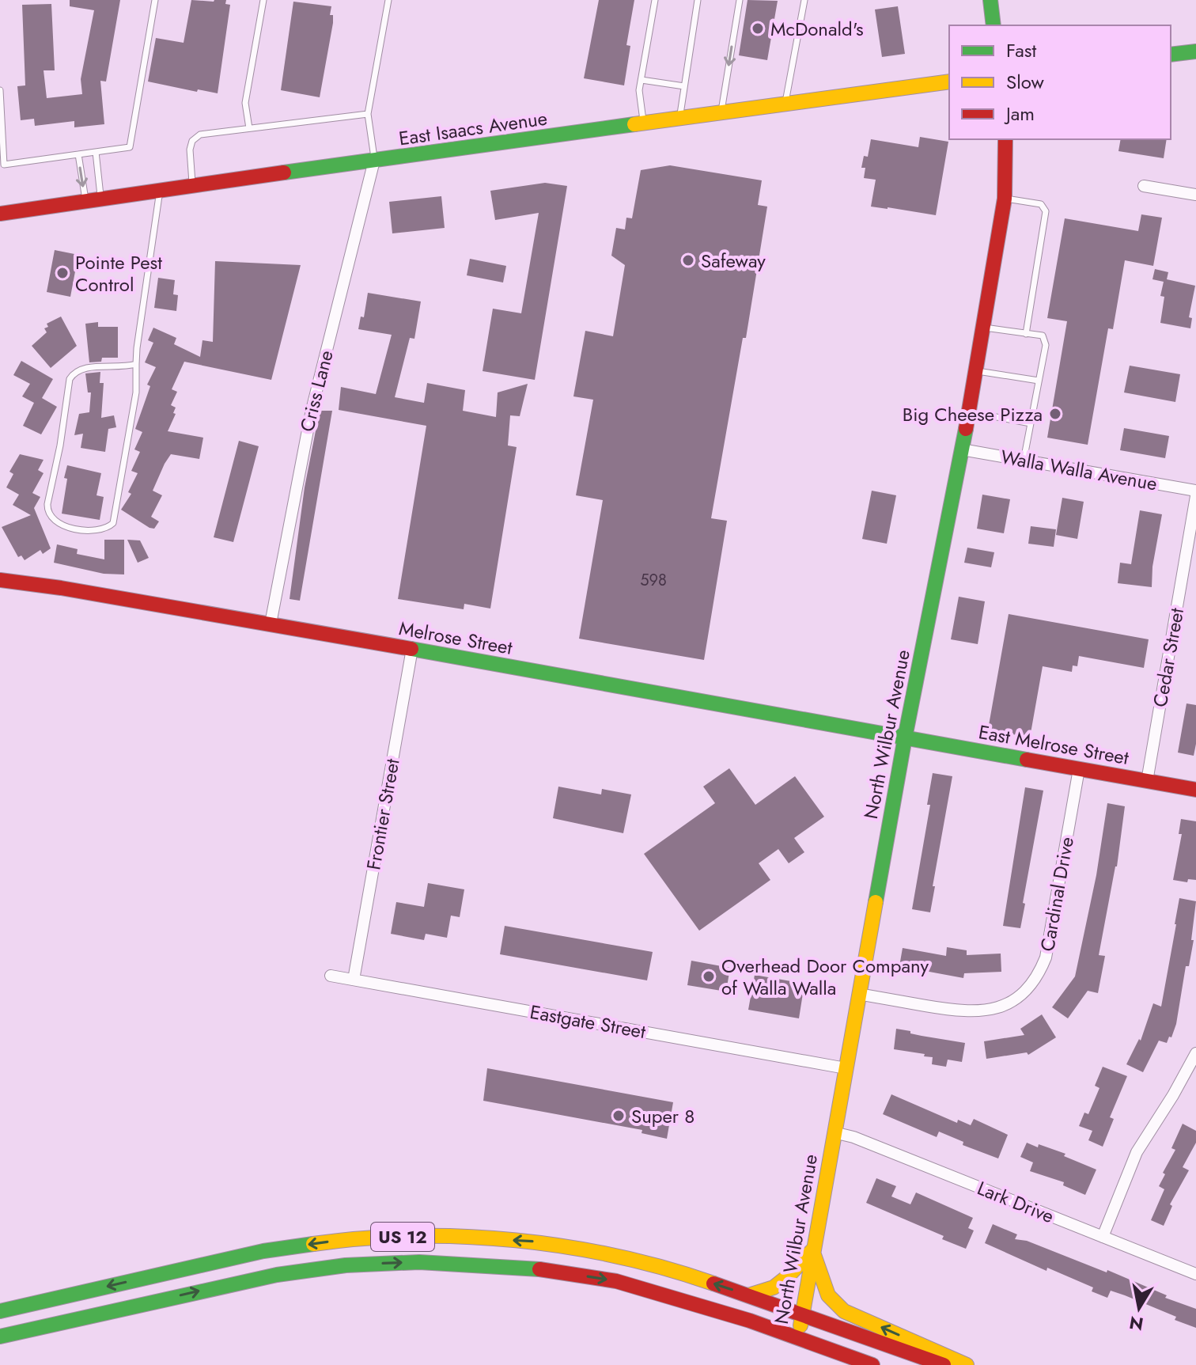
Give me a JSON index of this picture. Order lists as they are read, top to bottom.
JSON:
{
  "streets": {
    "main road": [
      "East Isaacs Avenue",
      "Melrose Street",
      "North Wilbur Avenue",
      "East Melrose Street",
      "US 12"
    ],
    "street": [
      "Criss Lane",
      "Walla Walla Avenue",
      "Cedar Street",
      "Frontier Street",
      "Cardinal Drive",
      "Eastgate Street",
      "Lark Drive"
    ]
  },
  "crossings": [
    ["East Isaacs Avenue", "Criss Lane"],
    ["Criss Lane", "Melrose Street"],
    ["Walla Walla Avenue", "North Wilbur Avenue"],
    ["Melrose Street", "North Wilbur Avenue"],
    ["Melrose Street", "East Melrose Street"],
    ["Melrose Street", "Frontier Street"],
    ["Cedar Street", "East Melrose Street"],
    ["North Wilbur Avenue", "East Melrose Street"],
    ["North Wilbur Avenue", "Cardinal Drive"],
    ["North Wilbur Avenue", "Eastgate Street"],
    ["North Wilbur Avenue", "Lark Drive"],
    ["North Wilbur Avenue", "US 12"],
    ["East Melrose Street", "Cardinal Drive"],
    ["Frontier Street", "Eastgate Street"]
  ],
  "places": [
    "McDonald's",
    "Safeway",
    "Pointe Pest Control",
    "Big Cheese Pizza",
    "Overhead Door Company of Walla Walla",
    "Super 8"
  ],
  "house_numbers": ["598"],
  "legend": ["Fast", "Slow", "Jam"],
  "north": "bottom"
}
